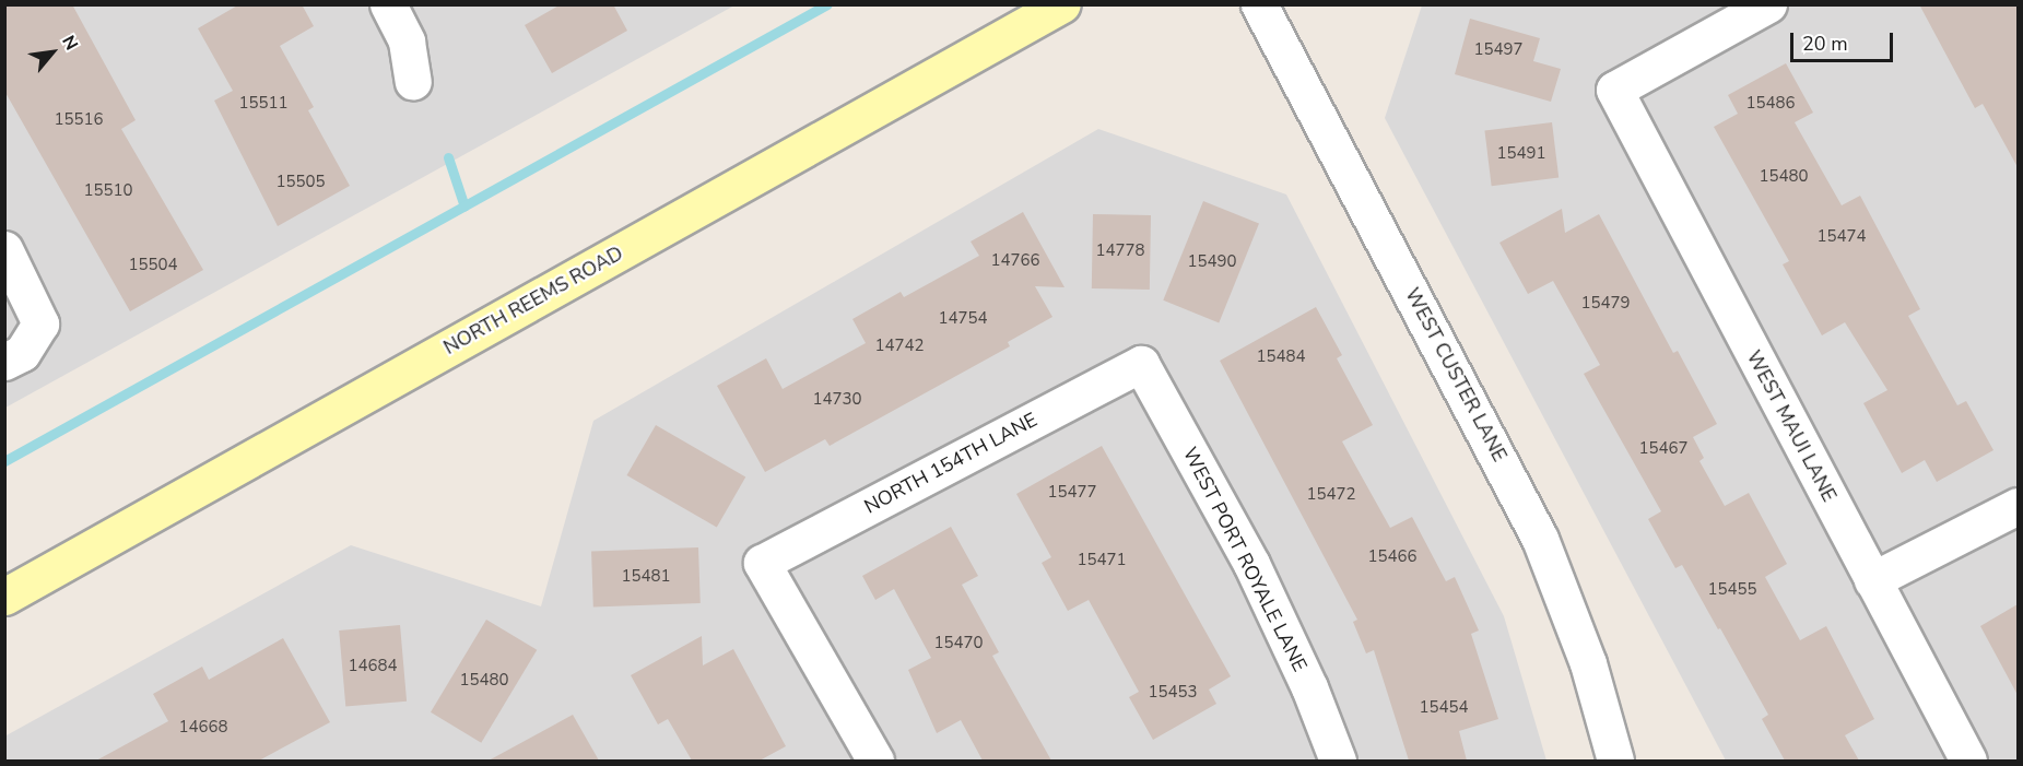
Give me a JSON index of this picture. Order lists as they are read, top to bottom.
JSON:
{
  "streets": {
    "main road": ["NORTH REEMS ROAD"],
    "street": [
      "WEST CUSTER LANE",
      "WEST MAUI LANE",
      "NORTH 154TH LANE",
      "WEST PORT ROYALE LANE"
    ]
  },
  "crossings": [
    ["NORTH 154TH LANE", "WEST PORT ROYALE LANE"]
  ],
  "house_numbers": [
    "15497",
    "15511",
    "15486",
    "15516",
    "15491",
    "15480",
    "15505",
    "15510",
    "15474",
    "14778",
    "14766",
    "15490",
    "15504",
    "15479",
    "14754",
    "14742",
    "15484",
    "14730",
    "15467",
    "15477",
    "15472",
    "15466",
    "15471",
    "15481",
    "15455",
    "15470",
    "14684",
    "15480",
    "15453",
    "15454",
    "14668"
  ],
  "scale_bar": "20 m",
  "north": "top right"
}
